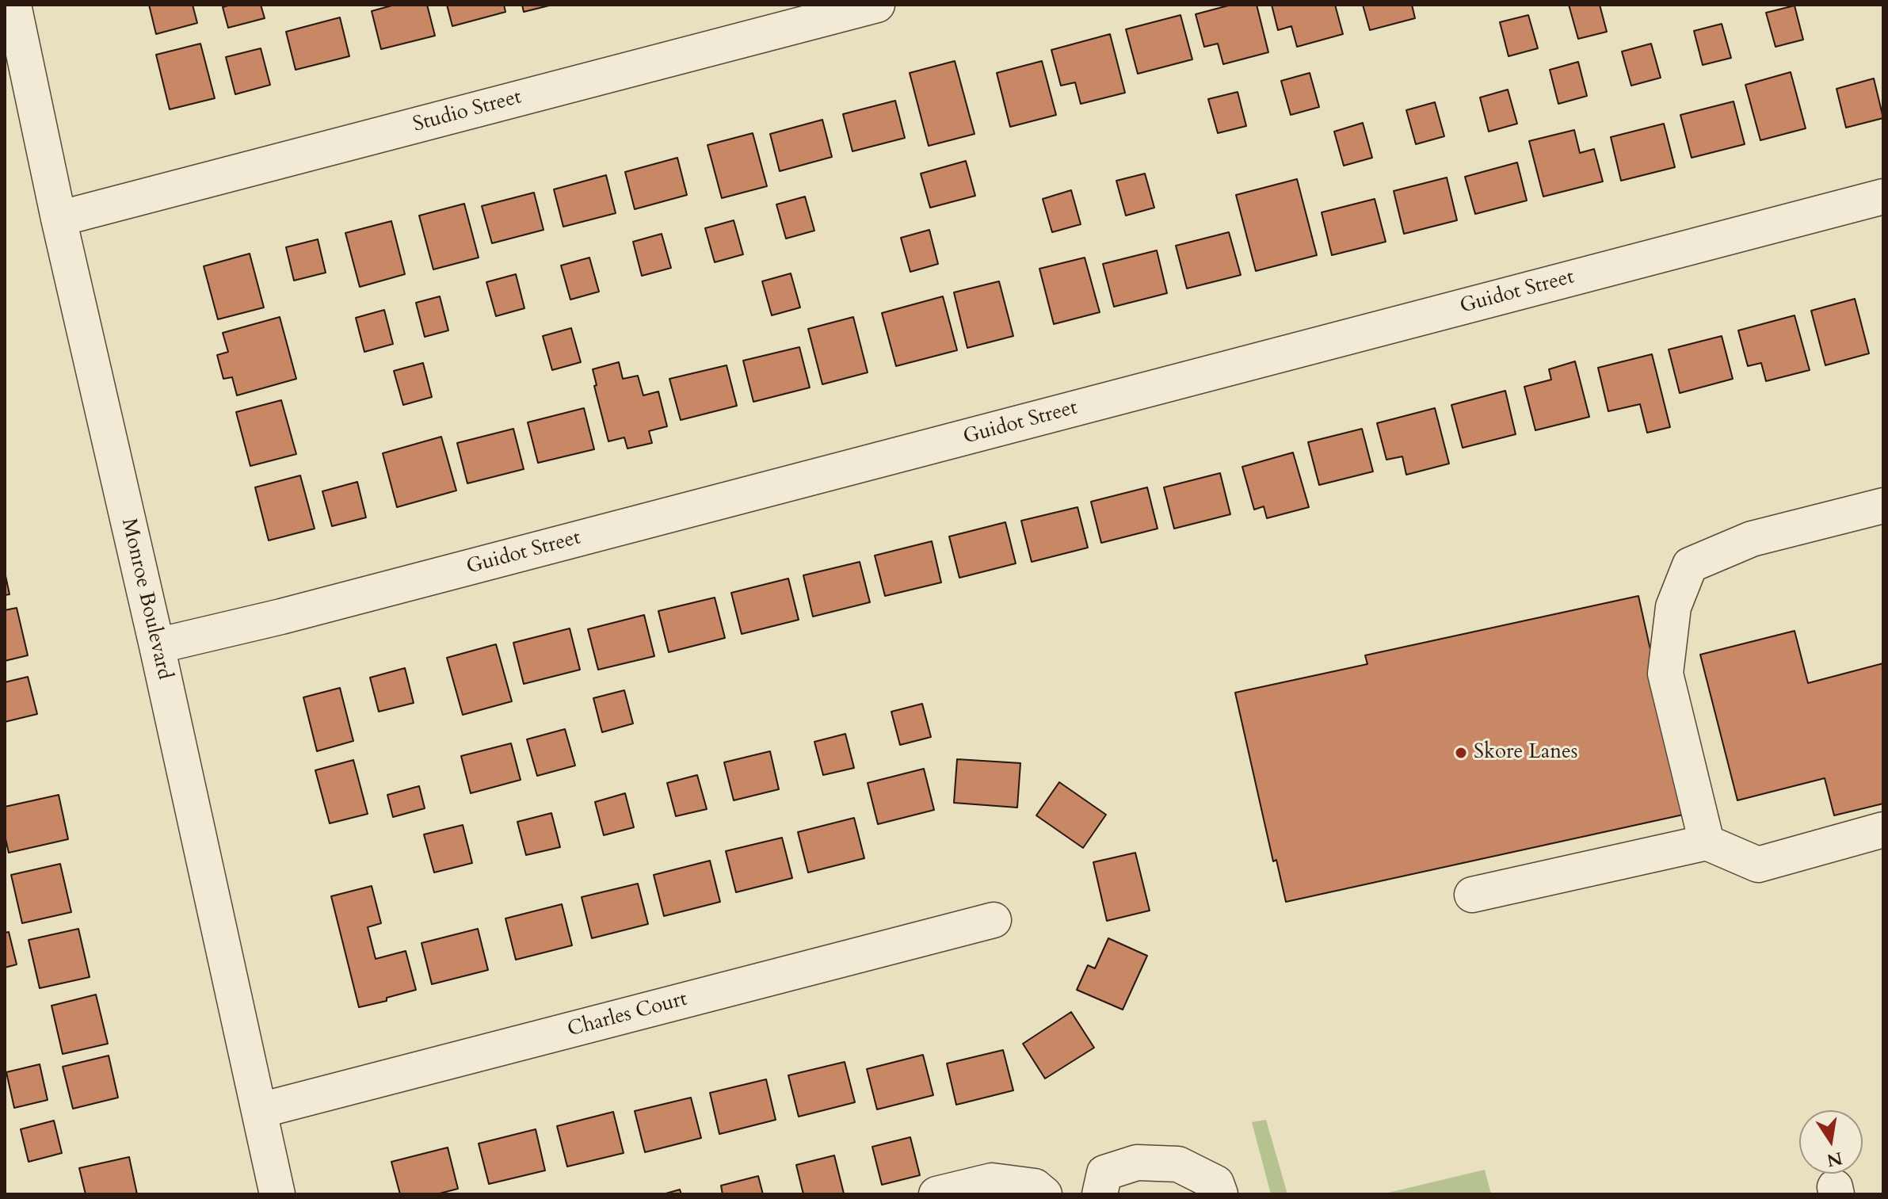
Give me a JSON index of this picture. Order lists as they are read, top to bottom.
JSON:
{
  "streets": {
    "street": [
      "Studio Street",
      "Guidot Street",
      "Monroe Boulevard",
      "Charles Court"
    ]
  },
  "crossings": [
    ["Studio Street", "Monroe Boulevard"],
    ["Guidot Street", "Monroe Boulevard"],
    ["Monroe Boulevard", "Charles Court"]
  ],
  "places": ["Skore Lanes"],
  "north": "bottom"
}
